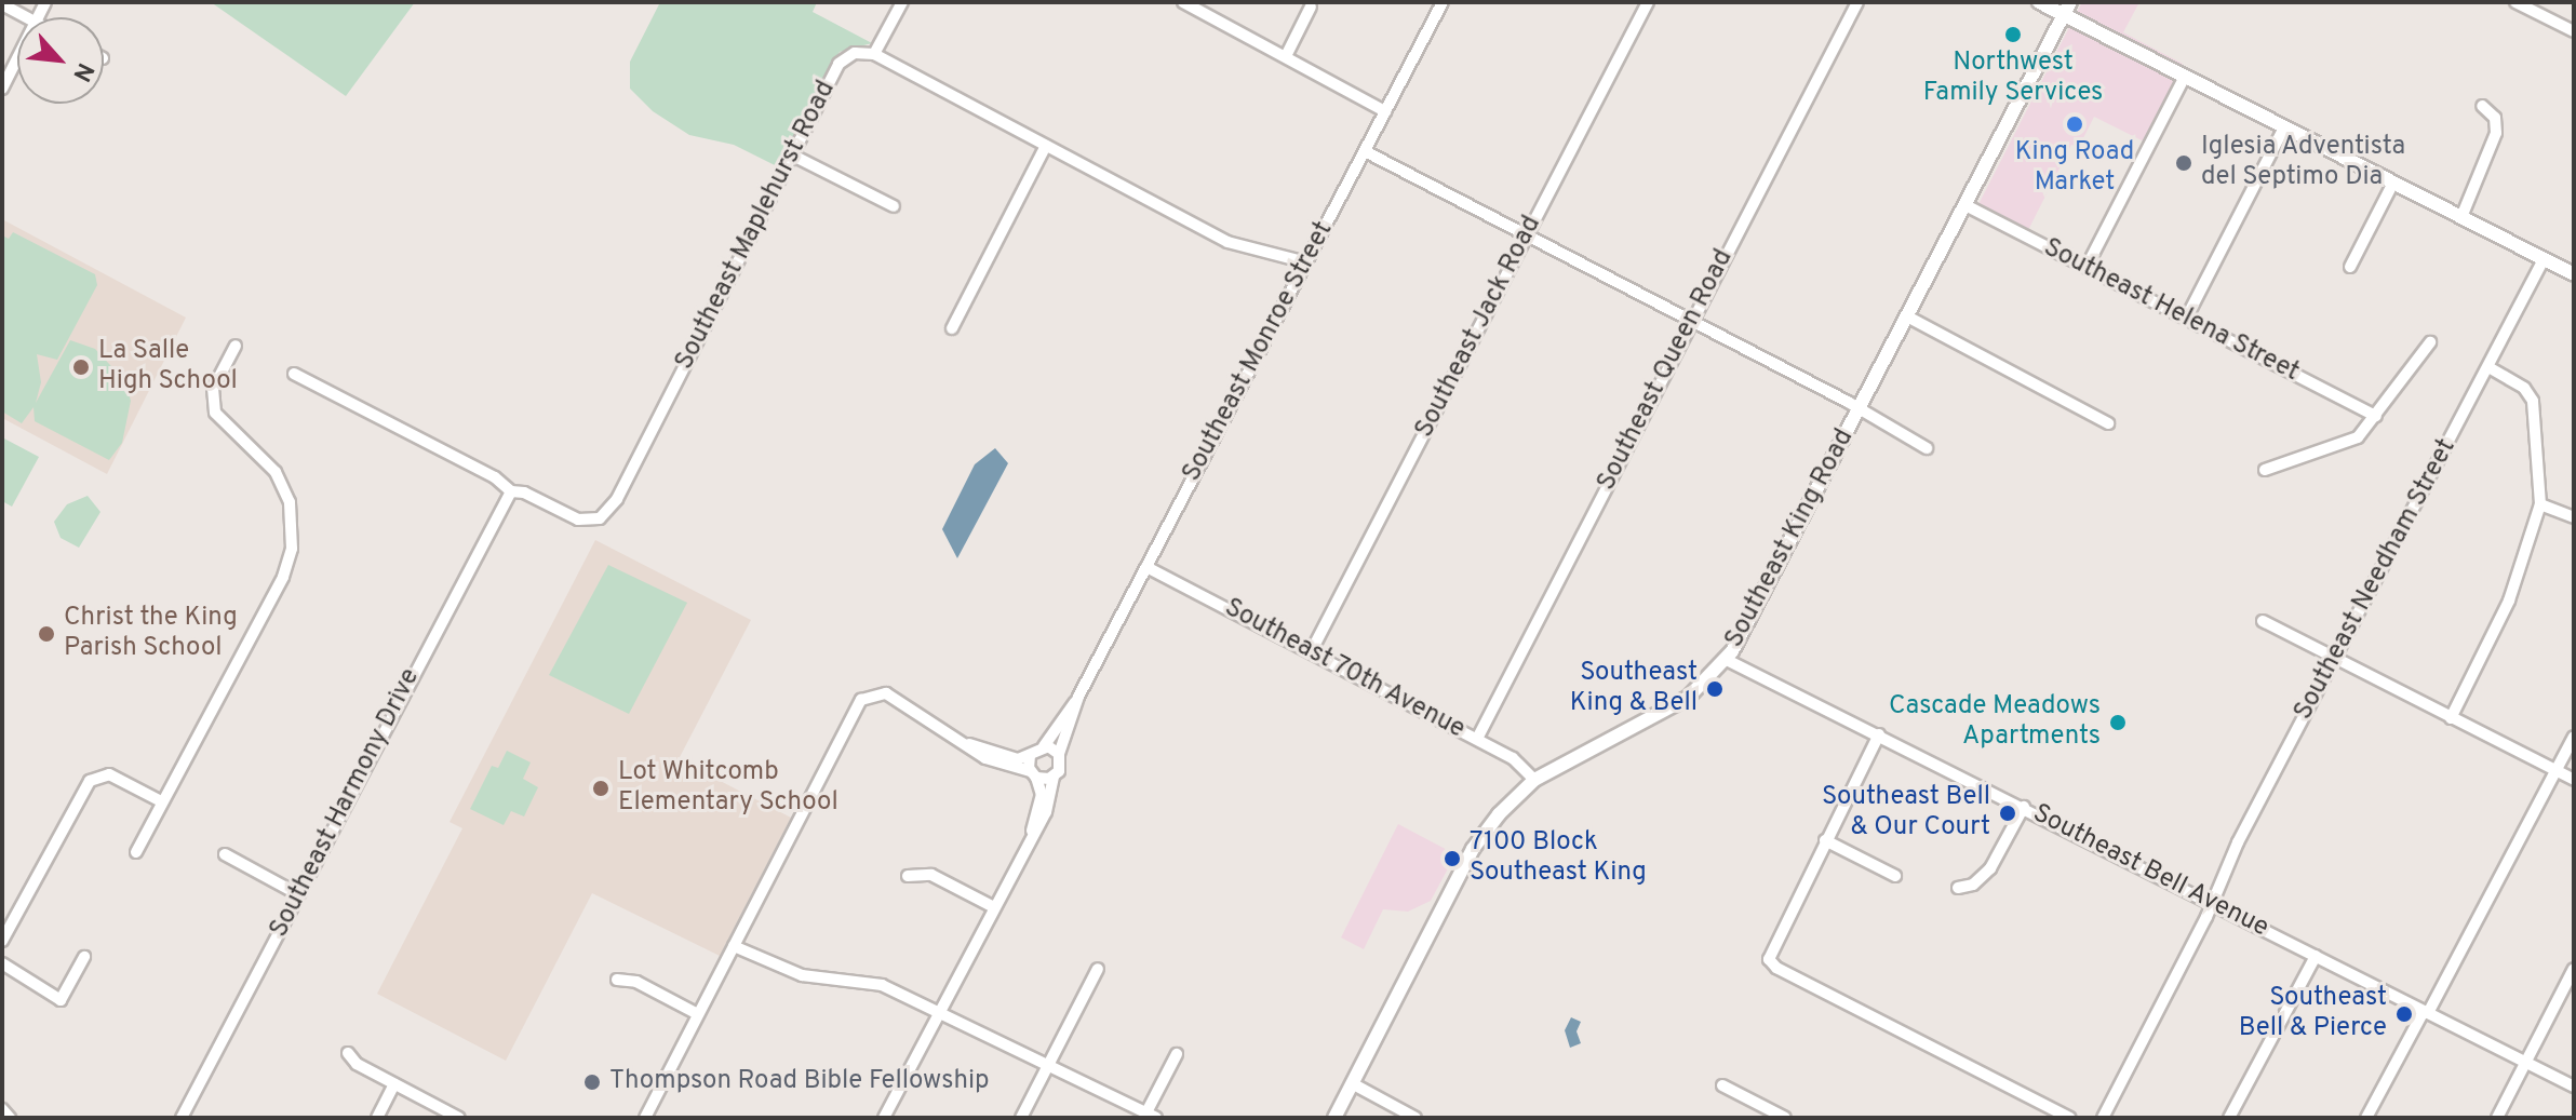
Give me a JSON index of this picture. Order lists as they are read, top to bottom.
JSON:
{
  "streets": {
    "main road": ["Southeast King Road"],
    "street": [
      "Southeast Maplehurst Road",
      "Southeast Helena Street",
      "Southeast Jack Road",
      "Southeast Monroe Street",
      "Southeast Queen Road",
      "Southeast Needham Street",
      "Southeast 70th Avenue",
      "Southeast Harmony Drive",
      "Southeast Bell Avenue"
    ]
  },
  "crossings": [
    ["Southeast Maplehurst Road", "Southeast Harmony Drive"],
    ["Southeast Helena Street", "Southeast King Road"],
    ["Southeast Jack Road", "Southeast 70th Avenue"],
    ["Southeast Monroe Street", "Southeast 70th Avenue"],
    ["Southeast Queen Road", "Southeast 70th Avenue"],
    ["Southeast King Road", "Southeast 70th Avenue"],
    ["Southeast King Road", "Southeast Bell Avenue"],
    ["Southeast Needham Street", "Southeast Bell Avenue"]
  ],
  "places": [
    "Northwest Family Services",
    "King Road Market",
    "Iglesia Adventista del Septimo Dia",
    "La Salle High School",
    "Christ the King Parish School",
    "Southeast King & Bell",
    "Cascade Meadows Apartments",
    "Lot Whitcomb Elementary School",
    "Southeast Bell & Our Court",
    "7100 Block Southeast King",
    "Southeast Bell & Pierce",
    "Thompson Road Bible Fellowship"
  ],
  "north": "bottom right"
}
